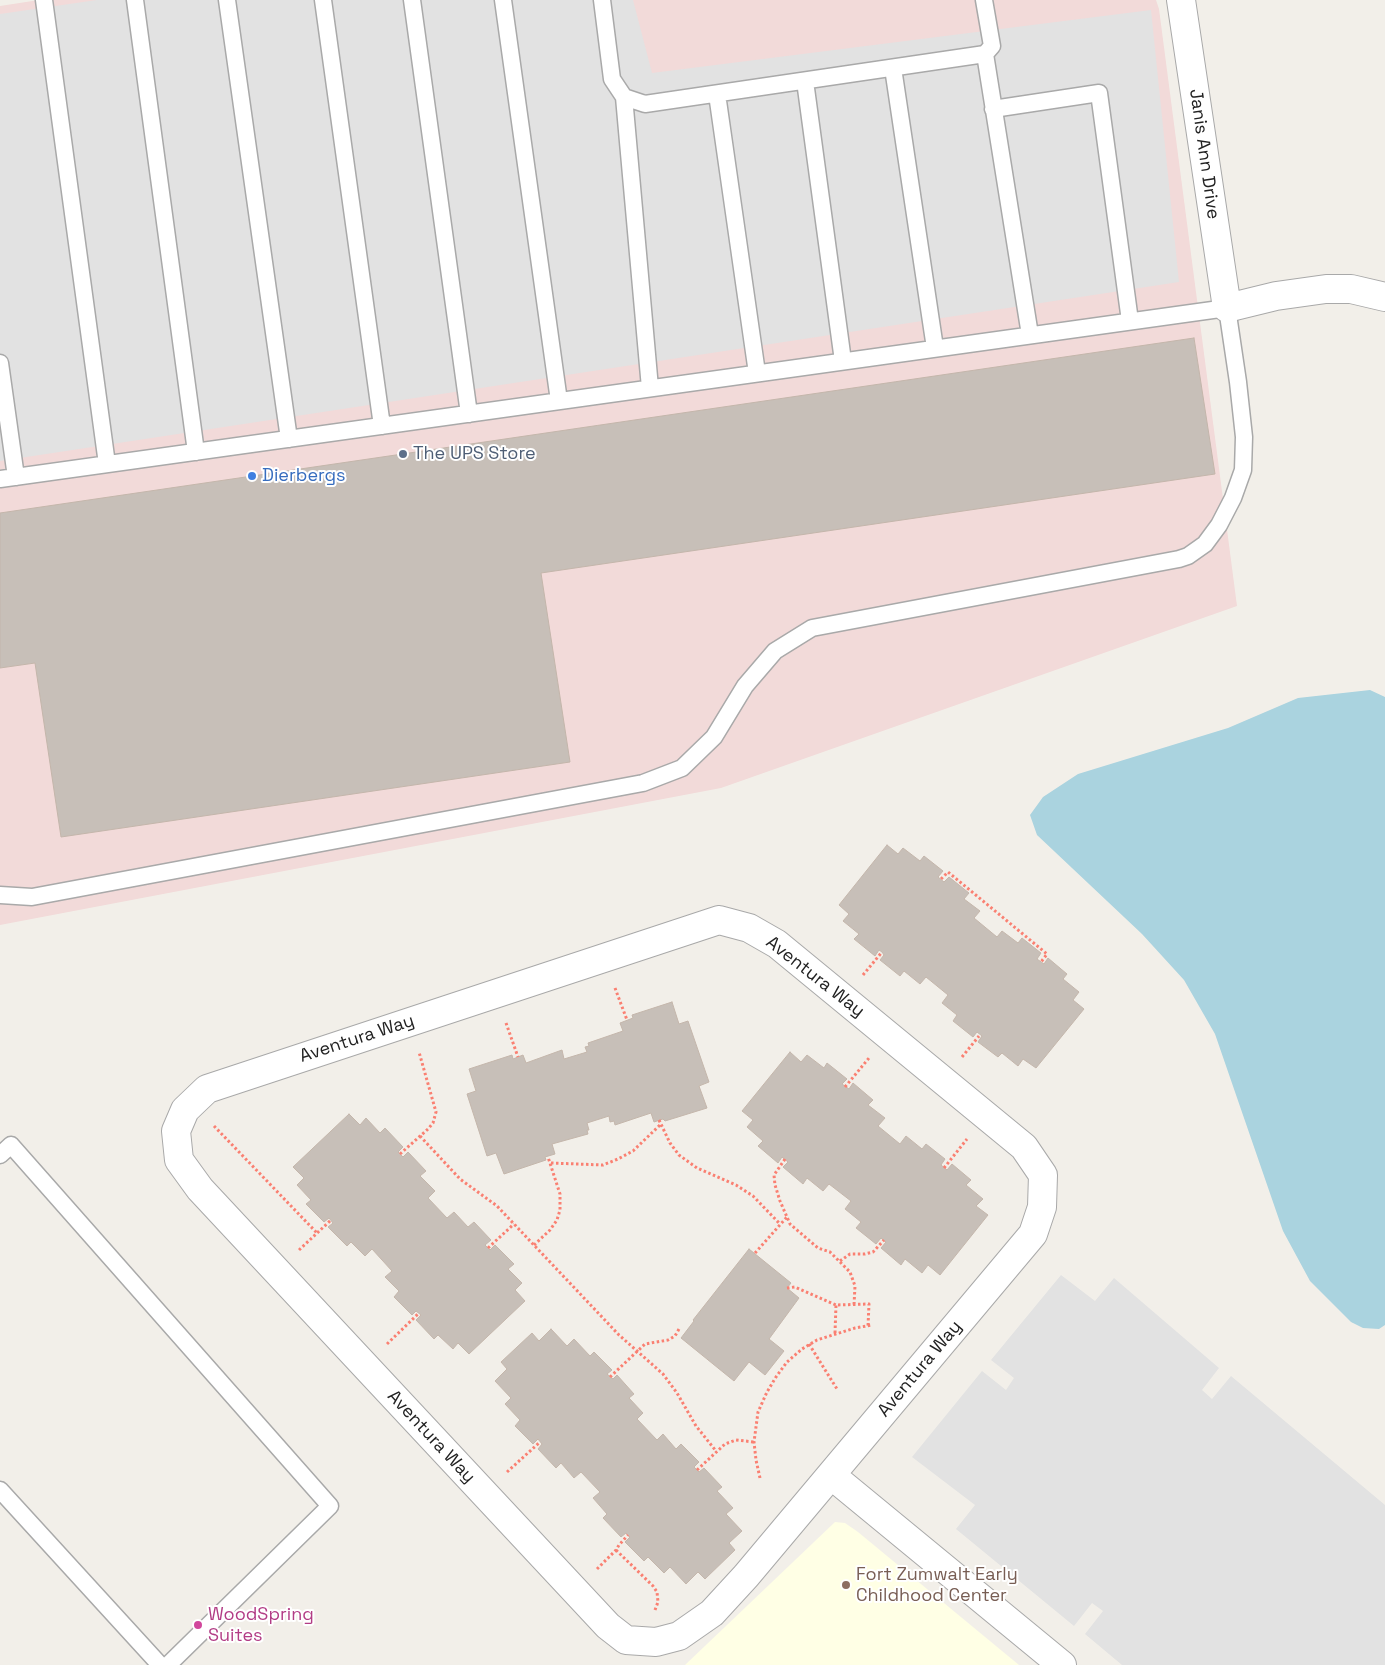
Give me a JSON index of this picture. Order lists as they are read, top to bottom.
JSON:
{
  "streets": {
    "street": ["Janis Ann Drive", "Aventura Way"]
  },
  "places": [
    "The UPS Store",
    "Dierbergs",
    "Fort Zumwalt Early Childhood Center",
    "WoodSpring Suites"
  ]
}
